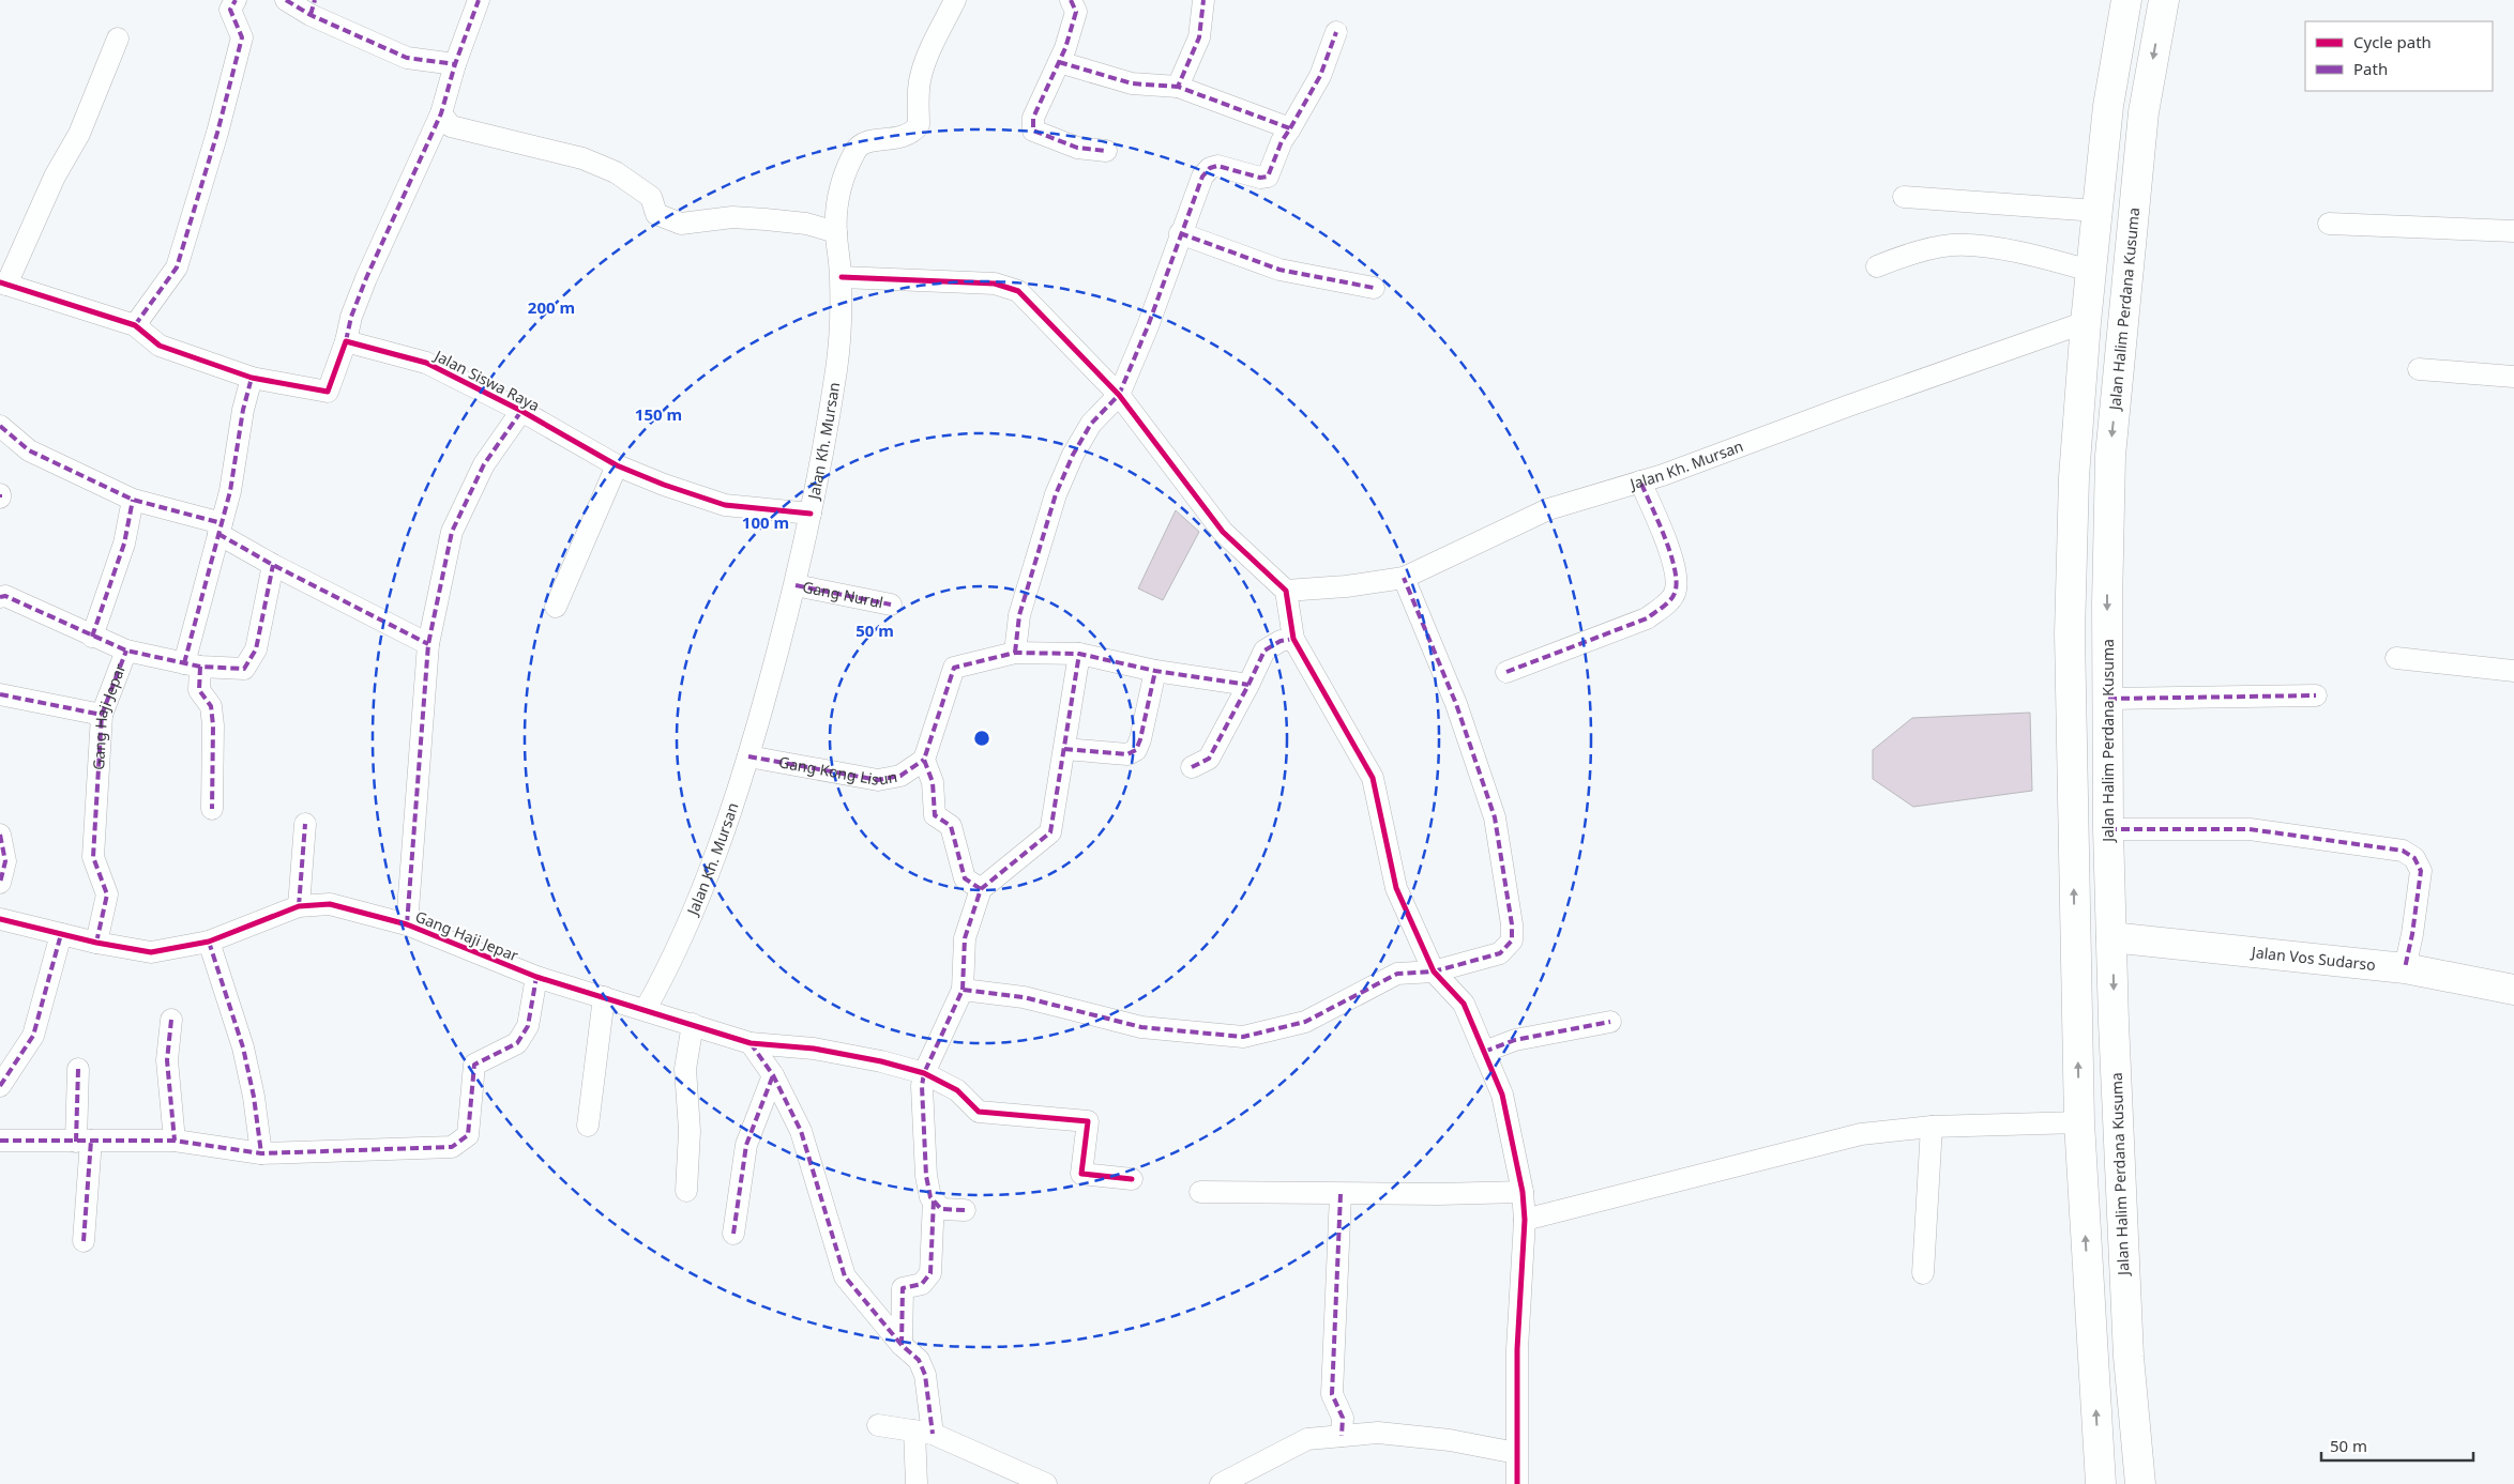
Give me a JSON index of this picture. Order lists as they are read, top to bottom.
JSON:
{
  "streets": {
    "main road": ["Jalan Halim Perdana Kusuma", "Jalan Vos Sudarso"],
    "street": [
      "Jalan Siswa Raya",
      "Jalan Kh. Mursan",
      "Gang Nurul",
      "Gang Haji Jepar",
      "Gang Kong Lisun"
    ]
  },
  "crossings": [
    ["Jalan Halim Perdana Kusuma", "Jalan Vos Sudarso"],
    ["Jalan Siswa Raya", "Jalan Kh. Mursan"],
    ["Jalan Kh. Mursan", "Gang Nurul"],
    ["Jalan Kh. Mursan", "Gang Haji Jepar"],
    ["Jalan Kh. Mursan", "Gang Kong Lisun"]
  ],
  "legend": ["Cycle path", "Path"],
  "scale_bar": "50 m",
  "rings": [
    "200 m",
    "150 m",
    "100 m",
    "50 m"
  ]
}
